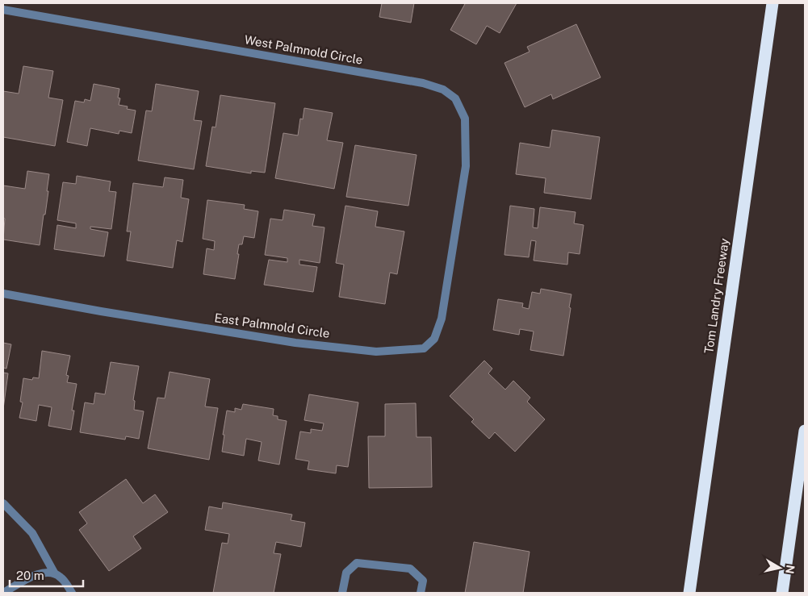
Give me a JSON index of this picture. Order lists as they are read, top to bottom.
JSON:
{
  "streets": {
    "highway": ["Tom Landry Freeway"],
    "street": ["West Palmnold Circle", "East Palmnold Circle"]
  },
  "crossings": [
    ["West Palmnold Circle", "East Palmnold Circle"]
  ],
  "scale_bar": "20 m",
  "north": "right"
}
